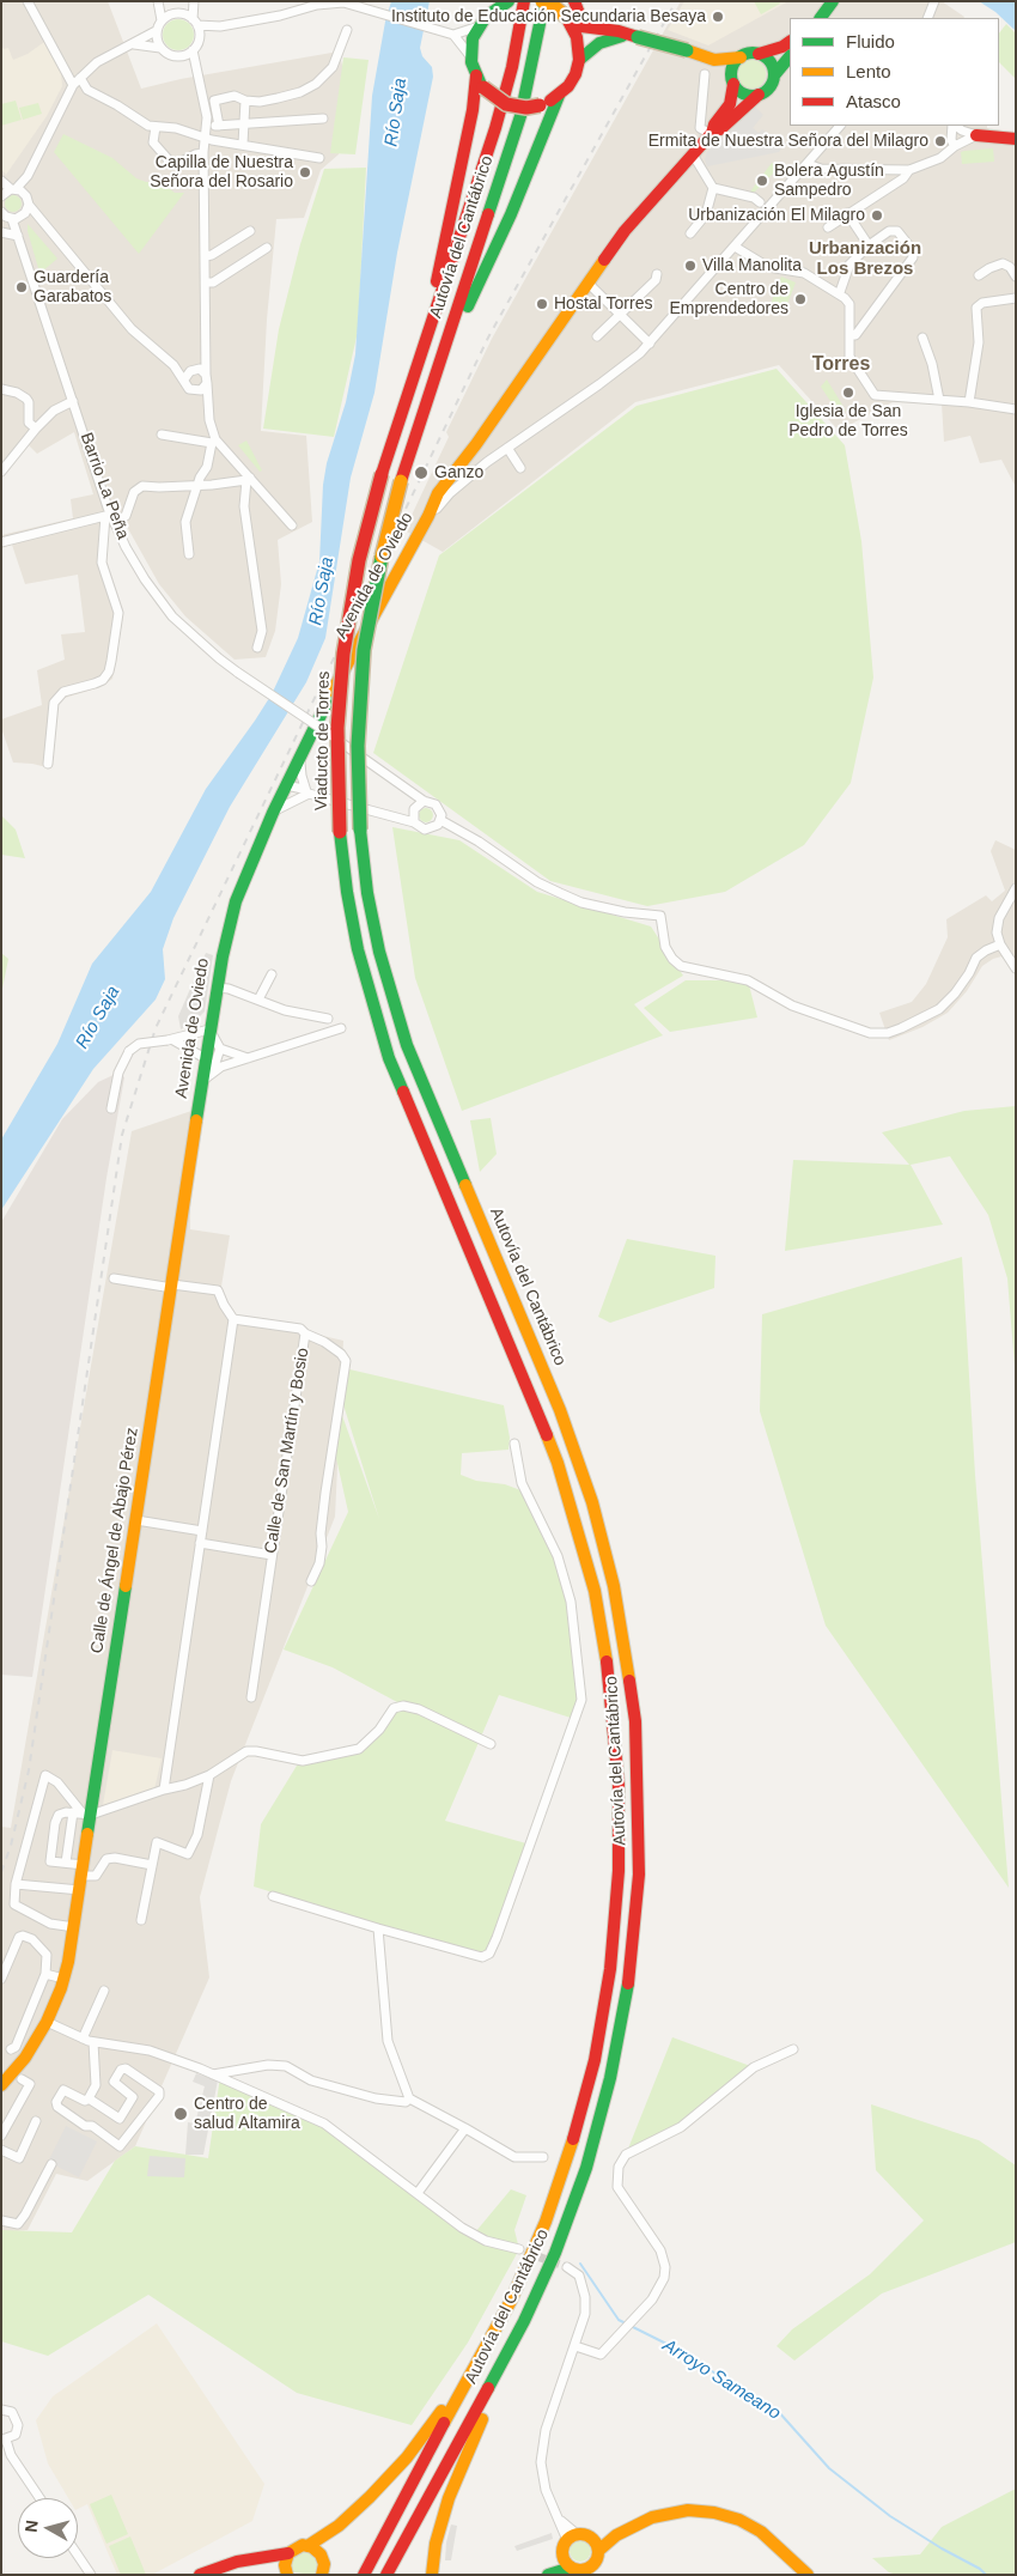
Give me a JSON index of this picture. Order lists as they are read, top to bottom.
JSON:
{
  "streets": {
    "main road": [
      "Autovía del Cantábrico",
      "Avenida de Oviedo",
      "Viaducto de Torres",
      "Calle de Ángel de Abajo Pérez"
    ],
    "street": ["Barrio La Peña", "Calle de San Martín y Bosio"]
  },
  "crossings": [
    ["Autovía del Cantábrico", "Viaducto de Torres"],
    ["Avenida de Oviedo", "Calle de Ángel de Abajo Pérez"]
  ],
  "districts": ["Urbanización Los Brezos", "Torres"],
  "water": ["Río Saja", "Arroyo Sameano"],
  "places": [
    "Instituto de Educación Secundaria Besaya",
    "Ermita de Nuestra Señora del Milagro",
    "Capilla de Nuestra Señora del Rosario",
    "Bolera Agustín Sampedro",
    "Urbanización El Milagro",
    "Villa Manolita",
    "Guardería Garabatos",
    "Centro de Emprendedores",
    "Hostal Torres",
    "Iglesia de San Pedro de Torres",
    "Ganzo",
    "Centro de salud Altamira"
  ],
  "legend": ["Fluido", "Lento", "Atasco"],
  "north": "left"
}
